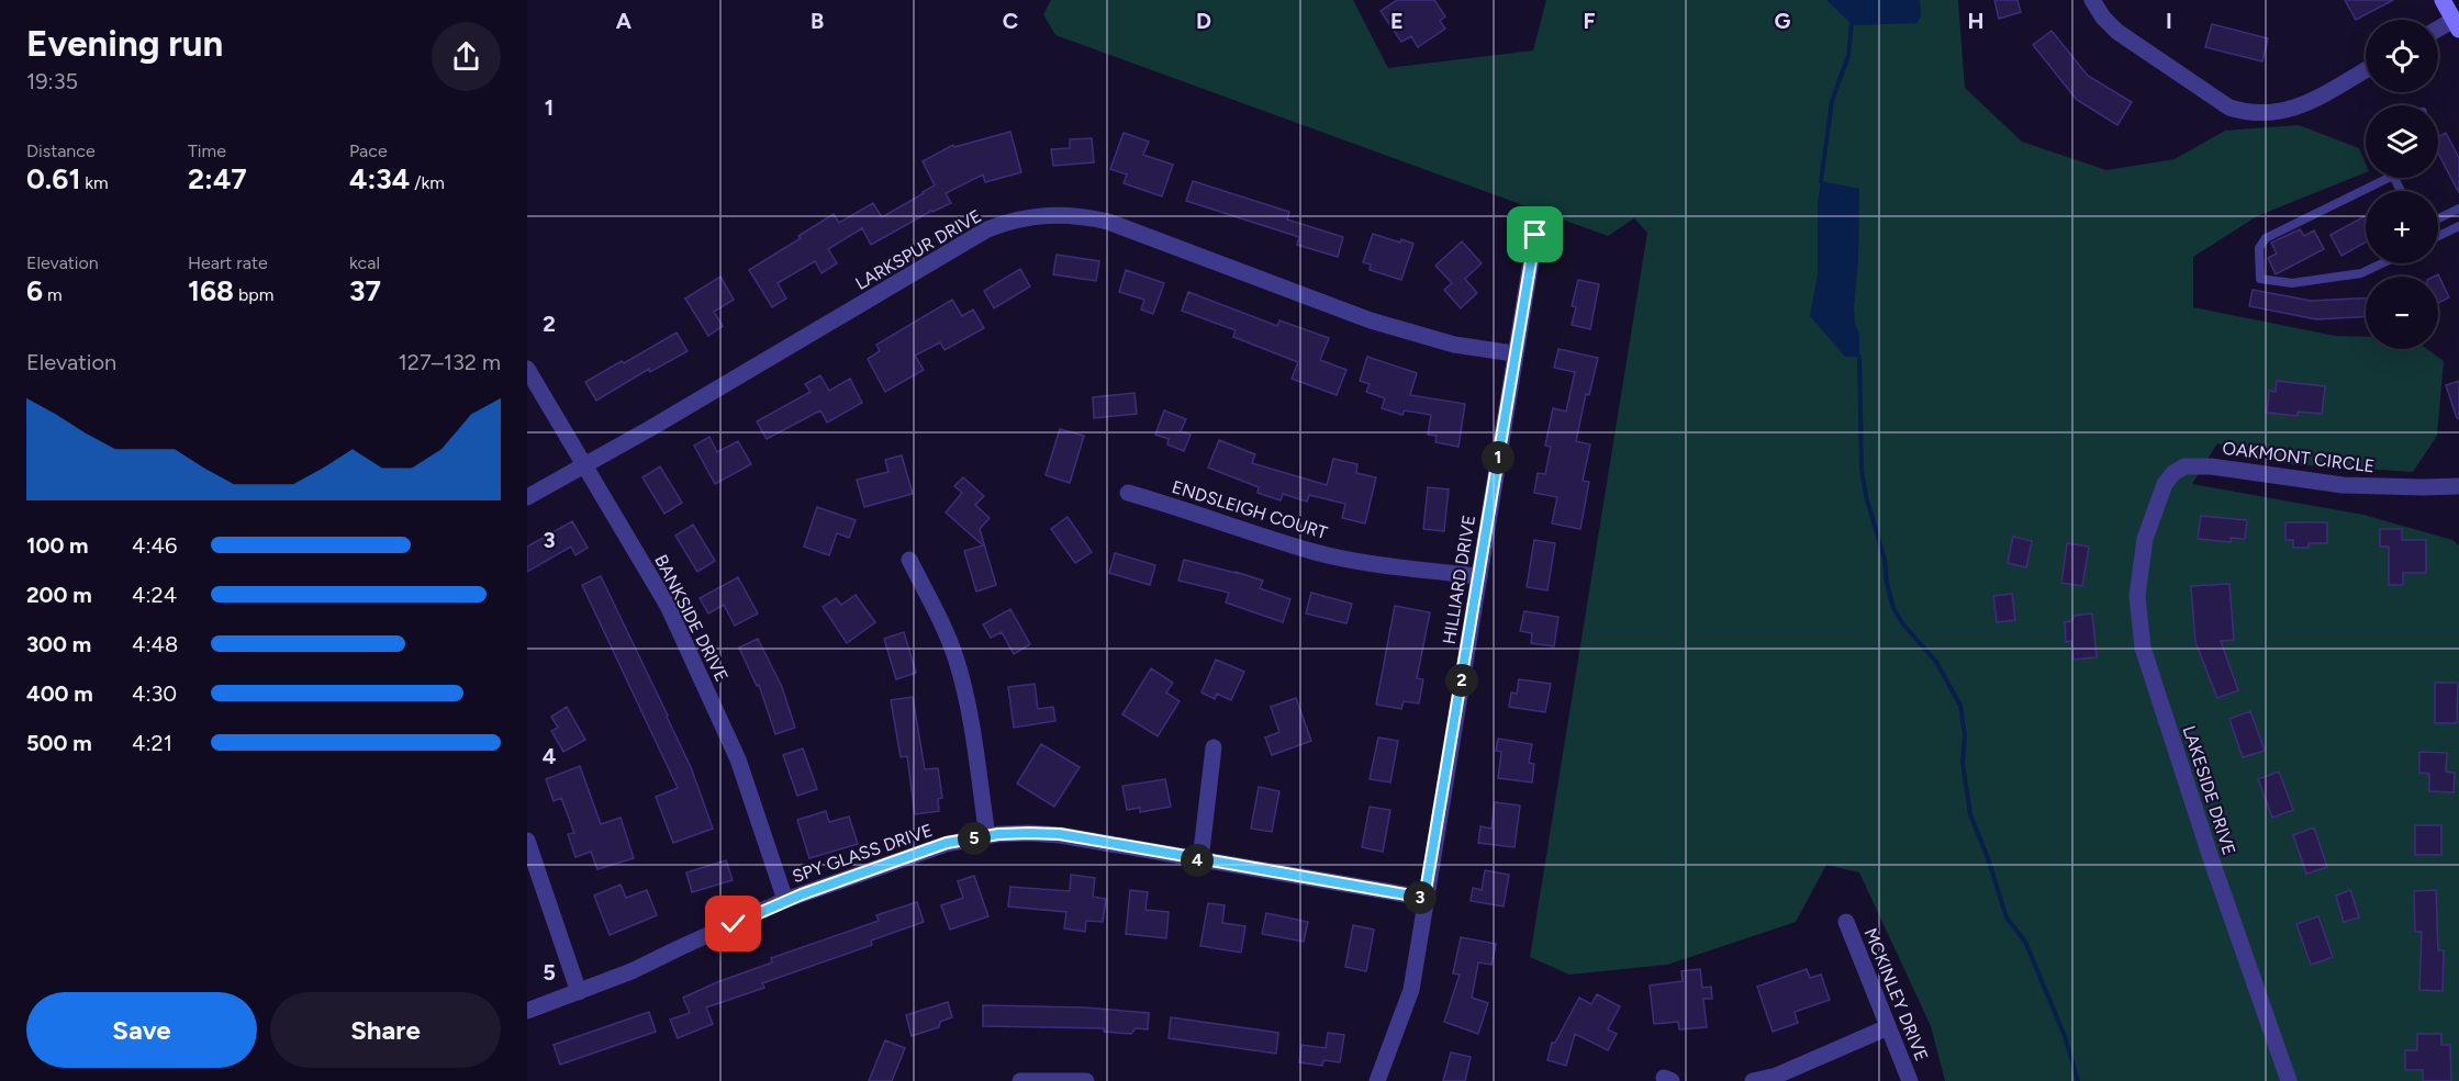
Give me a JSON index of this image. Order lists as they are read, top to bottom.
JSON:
{
  "streets": {
    "street": [
      "LARKSPUR DRIVE",
      "OAKMONT CIRCLE",
      "ENDSLEIGH COURT",
      "HILLIARD DRIVE",
      "BANKSIDE DRIVE",
      "LAKESIDE DRIVE",
      "SPY GLASS DRIVE",
      "MCKINLEY DRIVE"
    ]
  },
  "crossings": [
    ["LARKSPUR DRIVE", "HILLIARD DRIVE"],
    ["LARKSPUR DRIVE", "BANKSIDE DRIVE"],
    ["OAKMONT CIRCLE", "LAKESIDE DRIVE"],
    ["ENDSLEIGH COURT", "HILLIARD DRIVE"],
    ["HILLIARD DRIVE", "SPY GLASS DRIVE"],
    ["BANKSIDE DRIVE", "SPY GLASS DRIVE"]
  ],
  "page": {
    "heading": ["Evening run", "19:35"],
    "map_buttons": ["+", "−"],
    "stats": [
      ["Distance", "0.61 km"],
      ["Time", "2:47"],
      ["Pace", "4:34 /km"],
      ["Elevation", "6 m"],
      ["Heart rate", "168 bpm"],
      ["kcal", "37"]
    ],
    "chart": ["Elevation", "127–132 m"],
    "pins": [
      "1",
      "2",
      "5",
      "4",
      "3"
    ],
    "list": [
      {
        "name": "100 m",
        "note": "4:46"
      },
      {
        "name": "200 m",
        "note": "4:24"
      },
      {
        "name": "300 m",
        "note": "4:48"
      },
      {
        "name": "400 m",
        "note": "4:30"
      },
      {
        "name": "500 m",
        "note": "4:21"
      }
    ],
    "buttons": ["Save", "Share"]
  },
  "grid": {
    "columns": [
      "A",
      "B",
      "C",
      "D",
      "E",
      "F",
      "G",
      "H",
      "I"
    ],
    "rows": [
      "1",
      "2",
      "3",
      "4",
      "5"
    ]
  }
}
